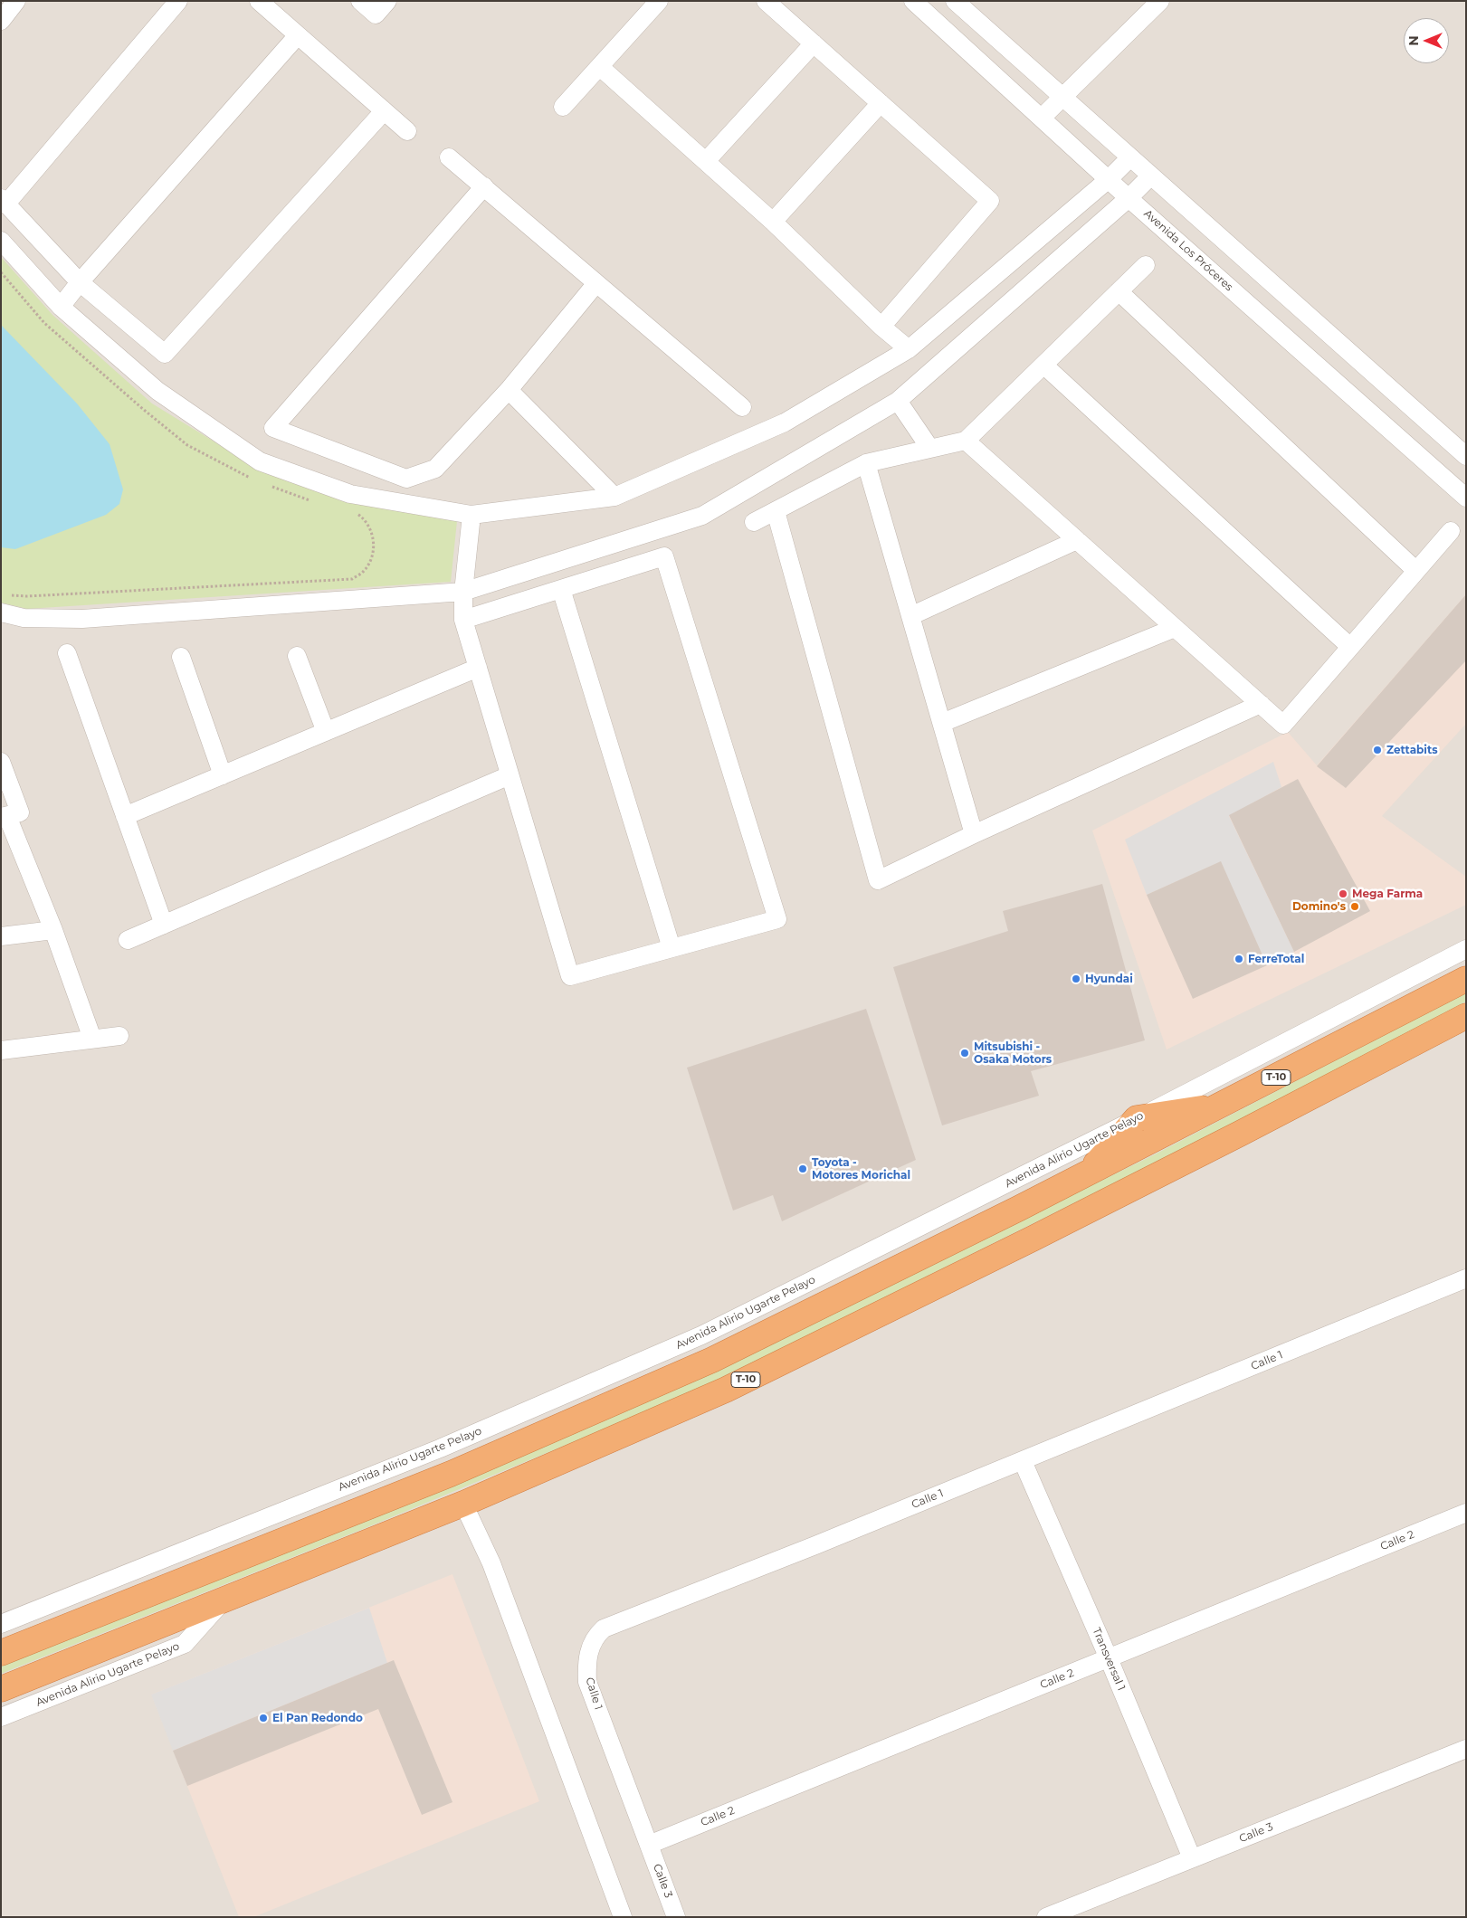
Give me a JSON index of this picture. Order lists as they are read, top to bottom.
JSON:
{
  "streets": {
    "highway": ["T-10", "Avenida Alirio Ugarte Pelayo"],
    "street": [
      "Avenida Los Próceres",
      "Calle 1",
      "Calle 2",
      "Transversal 1",
      "Calle 3"
    ]
  },
  "crossings": [
    ["Calle 1", "Calle 2"],
    ["Calle 1", "Transversal 1"],
    ["Calle 1", "Calle 3"],
    ["Calle 2", "Transversal 1"],
    ["Calle 2", "Calle 3"],
    ["Transversal 1", "Calle 3"]
  ],
  "places": [
    "Zettabits",
    "Mega Farma",
    "Domino's",
    "FerreTotal",
    "Hyundai",
    "Mitsubishi - Osaka Motors",
    "Toyota - Motores Morichal",
    "El Pan Redondo"
  ],
  "north": "left"
}
